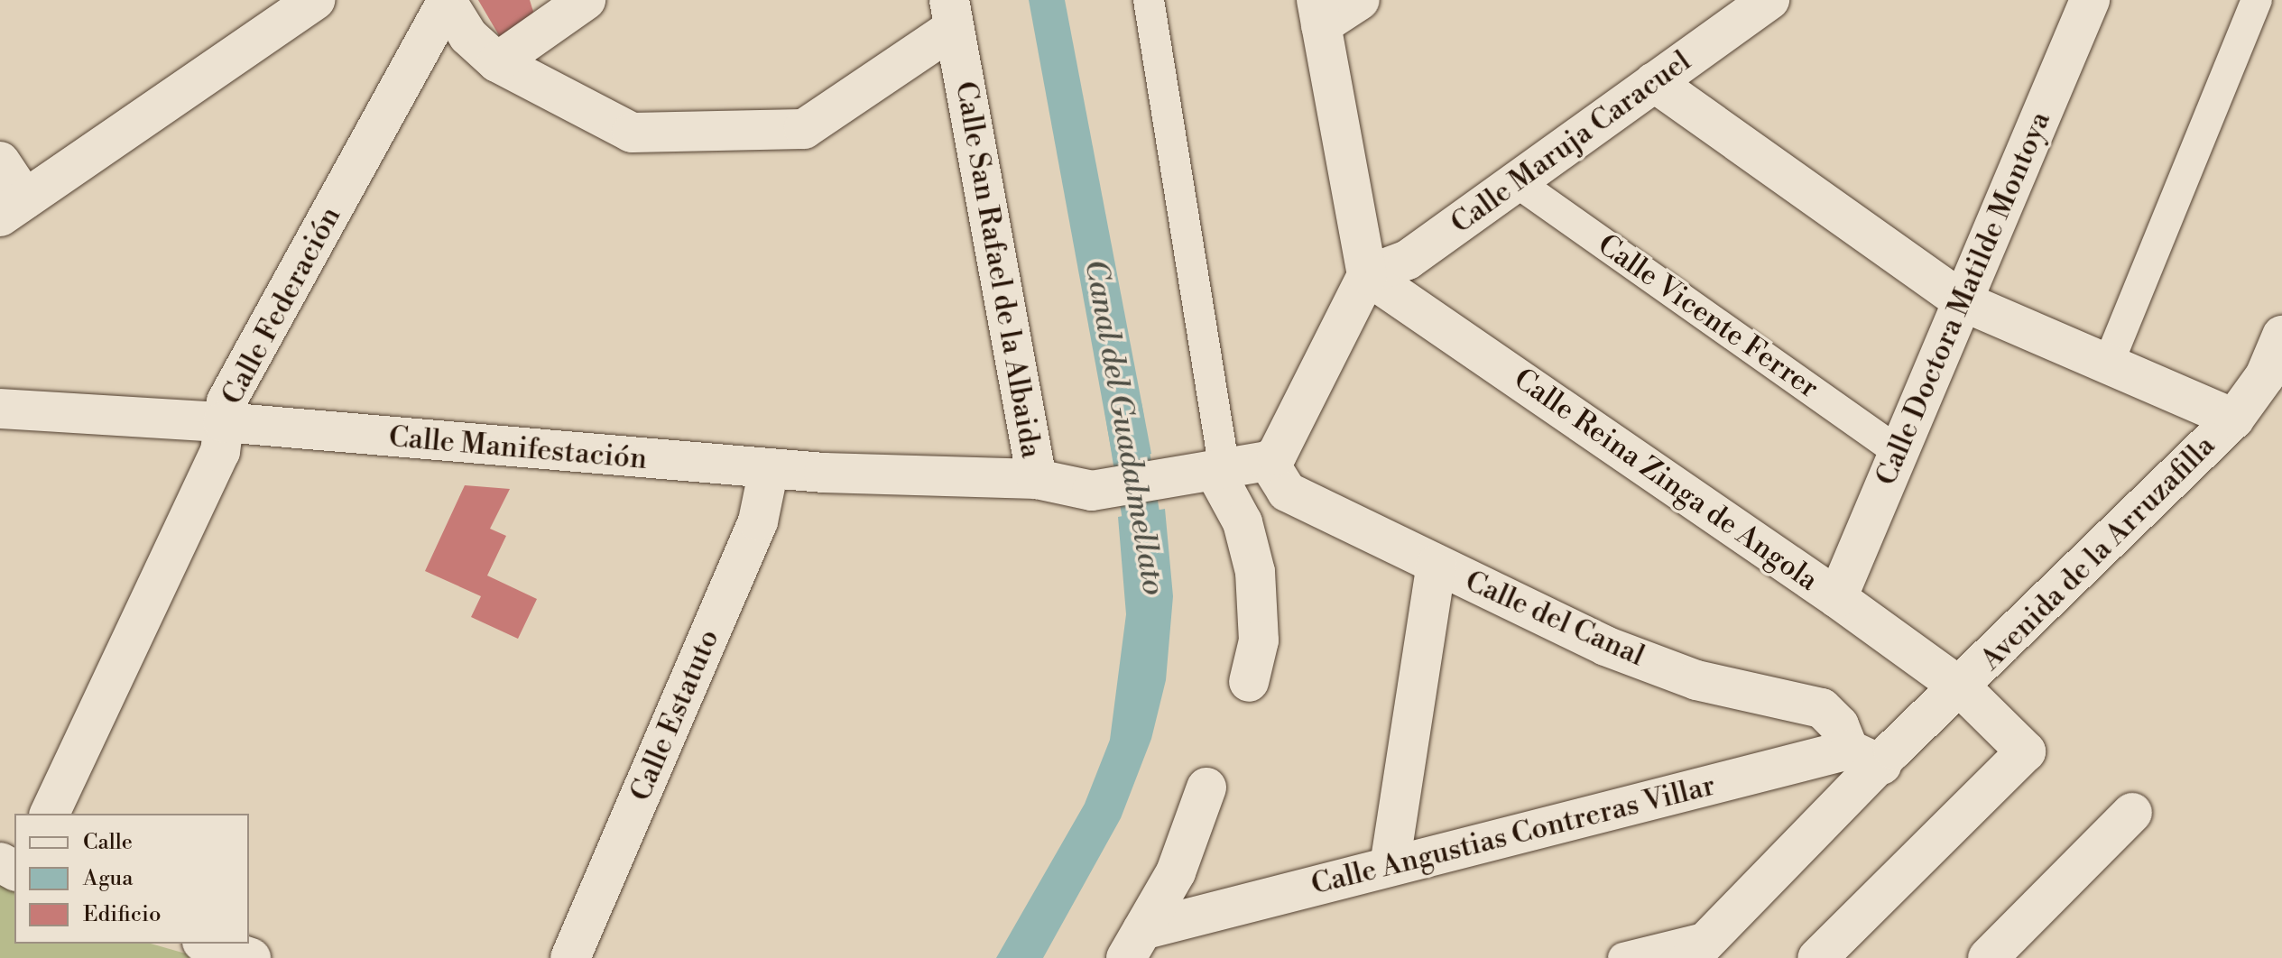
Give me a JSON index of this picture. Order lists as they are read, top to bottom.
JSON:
{
  "streets": {
    "street": [
      "Calle Maruja Caracuel",
      "Calle San Rafael de la Albaida",
      "Calle Doctora Matilde Montoya",
      "Calle Federación",
      "Calle Vicente Ferrer",
      "Calle Manifestación",
      "Calle Reina Zinga de Angola",
      "Avenida de la Arruzafilla",
      "Calle del Canal",
      "Calle Estatuto",
      "Calle Angustias Contreras Villar"
    ]
  },
  "crossings": [
    ["Calle Maruja Caracuel", "Calle Vicente Ferrer"],
    ["Calle Maruja Caracuel", "Calle Reina Zinga de Angola"],
    ["Calle San Rafael de la Albaida", "Calle Manifestación"],
    ["Calle San Rafael de la Albaida", "Calle del Canal"],
    ["Calle Doctora Matilde Montoya", "Calle Vicente Ferrer"],
    ["Calle Doctora Matilde Montoya", "Calle Reina Zinga de Angola"],
    ["Calle Federación", "Calle Manifestación"],
    ["Calle Manifestación", "Calle Estatuto"],
    ["Calle Reina Zinga de Angola", "Avenida de la Arruzafilla"],
    ["Avenida de la Arruzafilla", "Calle del Canal"],
    ["Avenida de la Arruzafilla", "Calle Angustias Contreras Villar"],
    ["Calle del Canal", "Calle Angustias Contreras Villar"]
  ],
  "water": ["Canal del Guadalmellato"],
  "legend": ["Calle", "Agua", "Edificio"]
}
